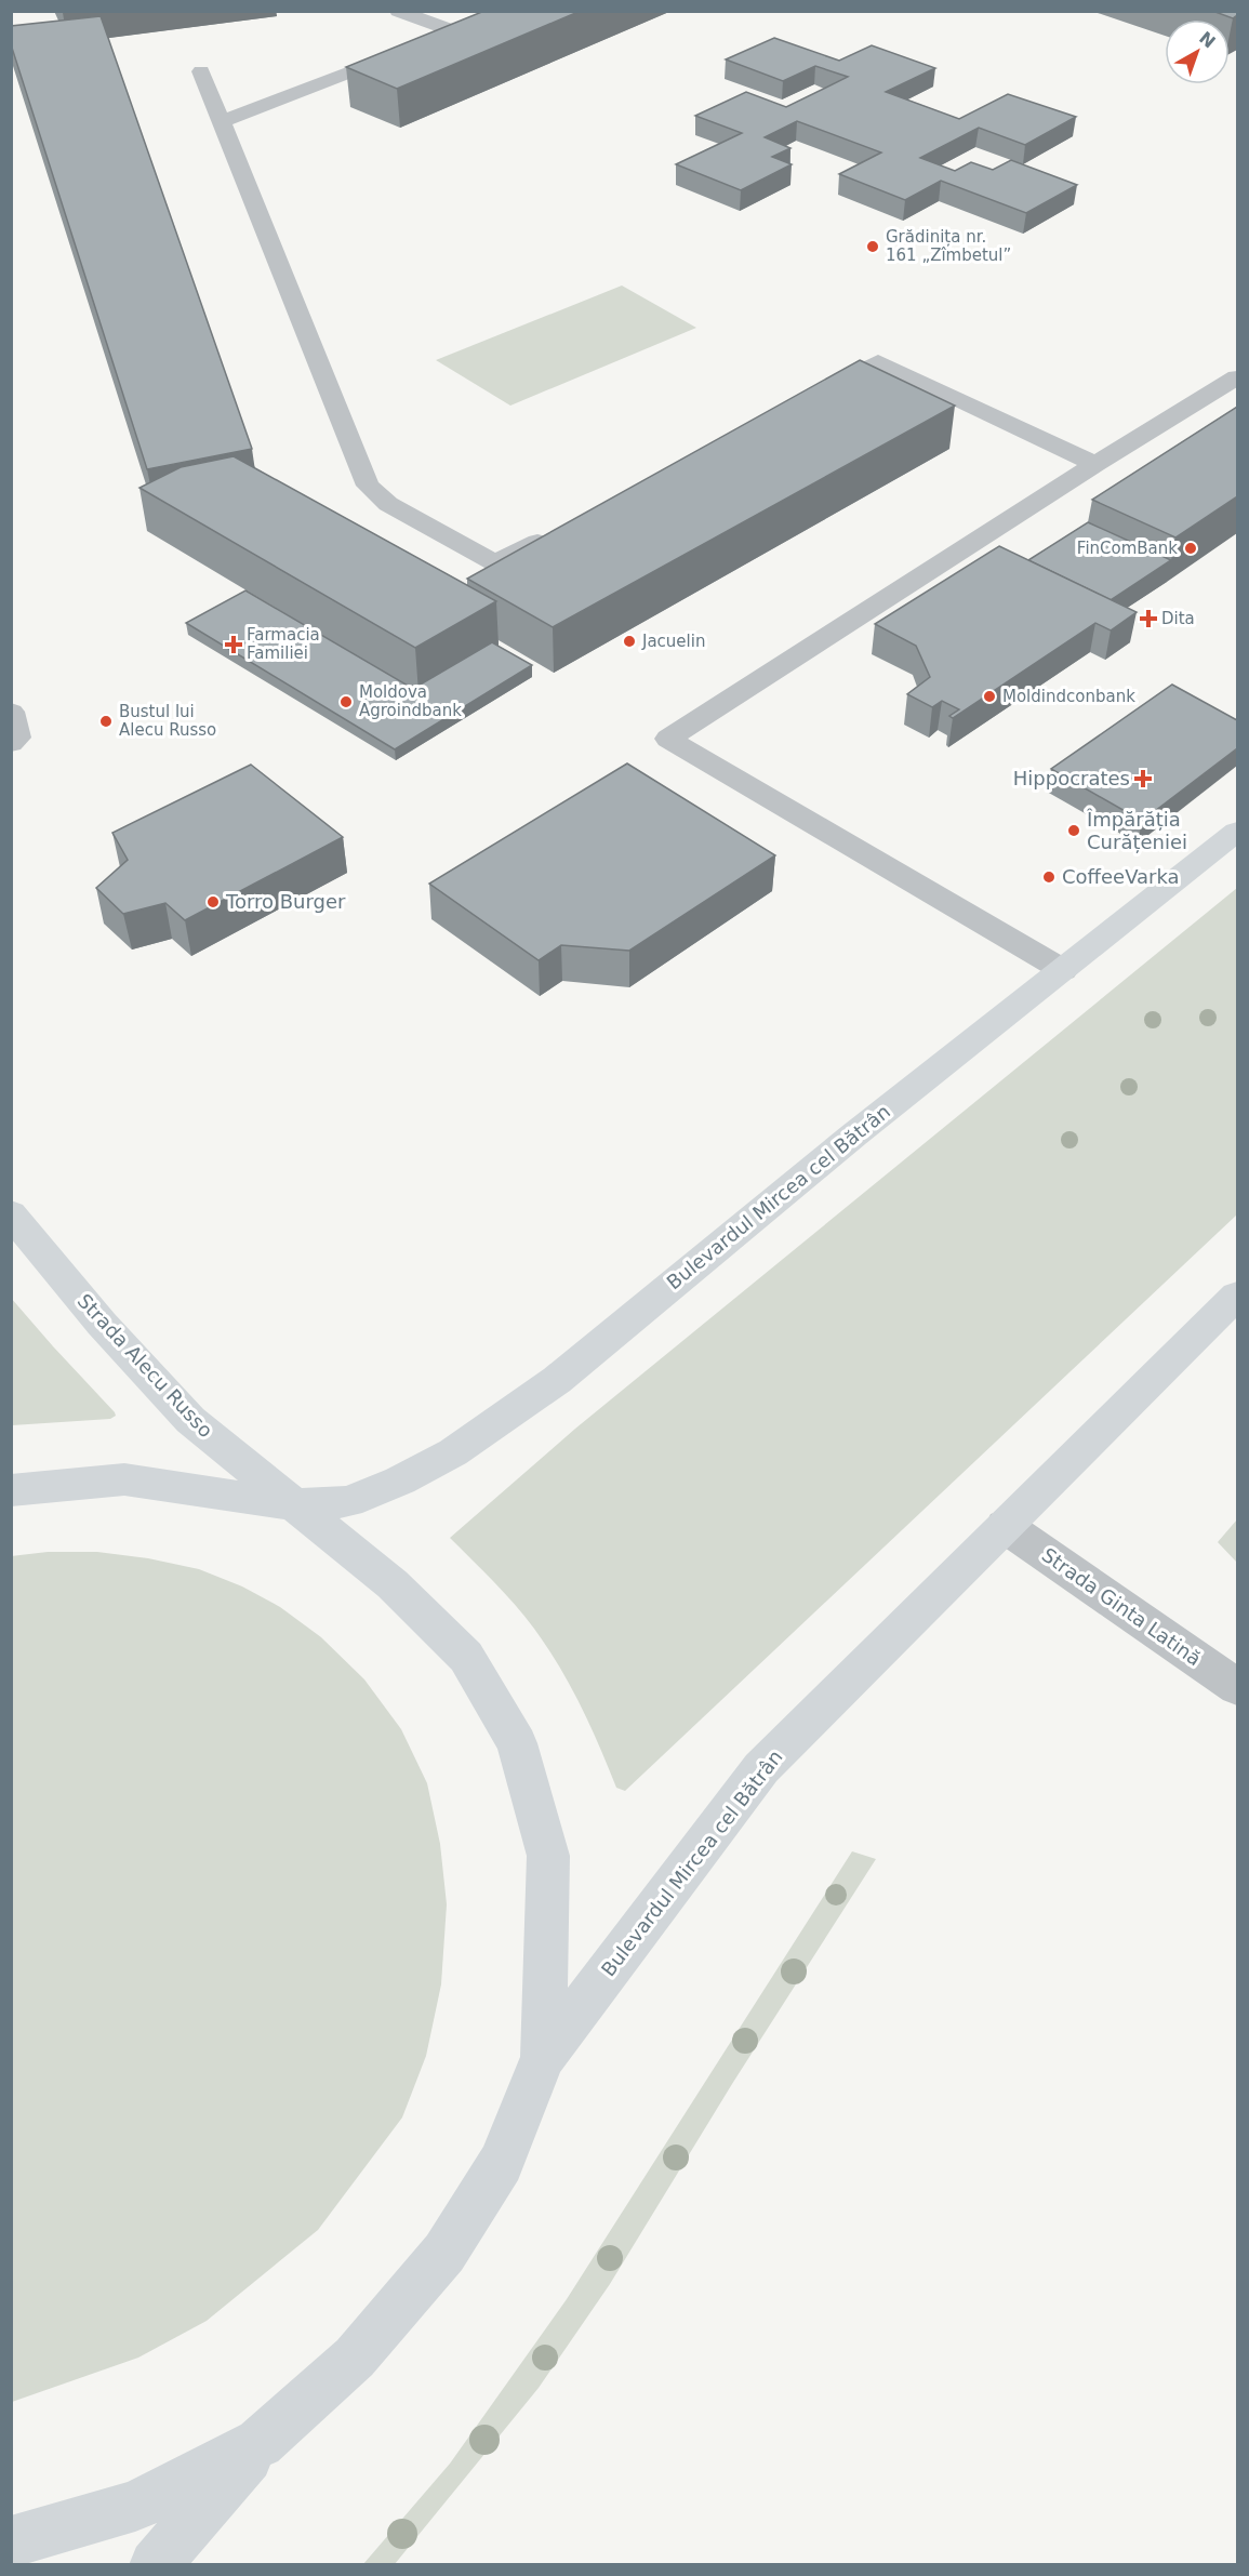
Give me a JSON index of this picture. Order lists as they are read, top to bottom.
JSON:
{
  "streets": {
    "main road": ["Bulevardul Mircea cel Bătrân", "Strada Alecu Russo"],
    "street": ["Strada Ginta Latină"]
  },
  "crossings": [
    ["Bulevardul Mircea cel Bătrân", "Strada Alecu Russo"],
    ["Bulevardul Mircea cel Bătrân", "Strada Ginta Latină"]
  ],
  "places": {
    "other": [
      "Grădinița nr. 161 „Zîmbetul”",
      "FinComBank",
      "Jacuelin",
      "Moldindconbank",
      "Moldova Agroindbank",
      "Bustul lui Alecu Russo",
      "Împărăția Curățeniei",
      "CoffeeVarka",
      "Torro Burger"
    ],
    "health": ["Dita", "Farmacia Familiei", "Hippocrates"]
  },
  "north": "top right"
}
